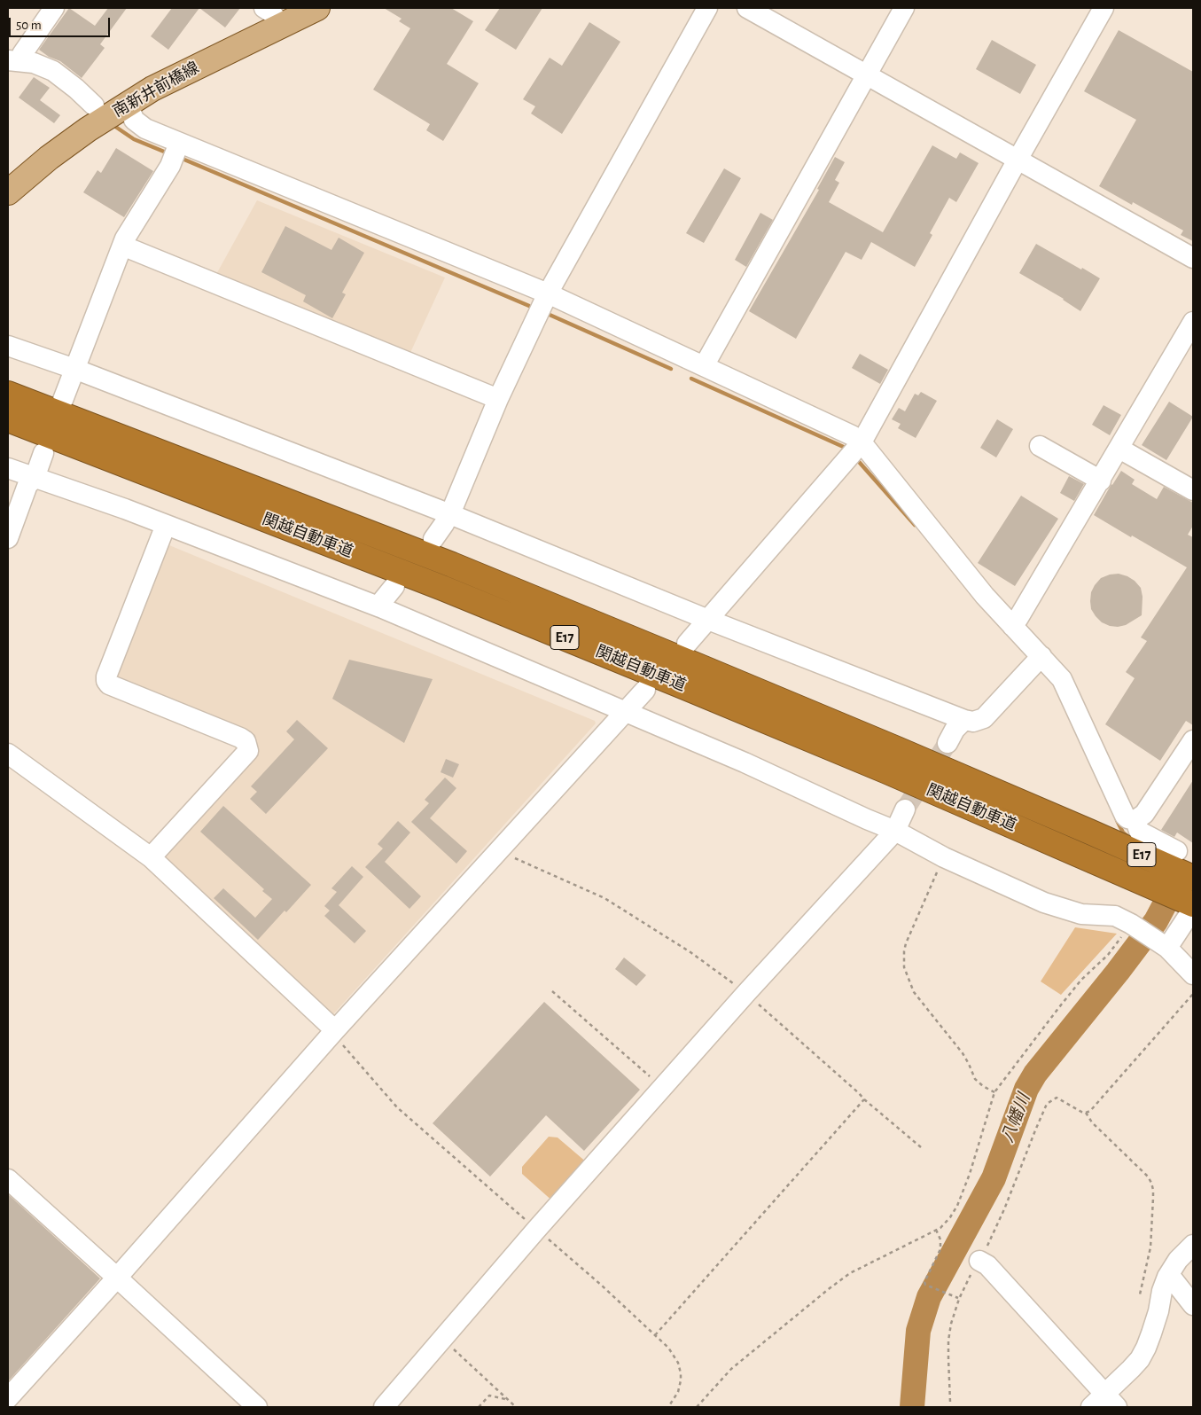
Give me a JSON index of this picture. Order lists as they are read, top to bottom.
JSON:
{
  "streets": {
    "highway": ["関越自動車道", "E17"],
    "main road": ["南新井前橋線"]
  },
  "water": ["八幡川"],
  "scale_bar": "50 m"
}
